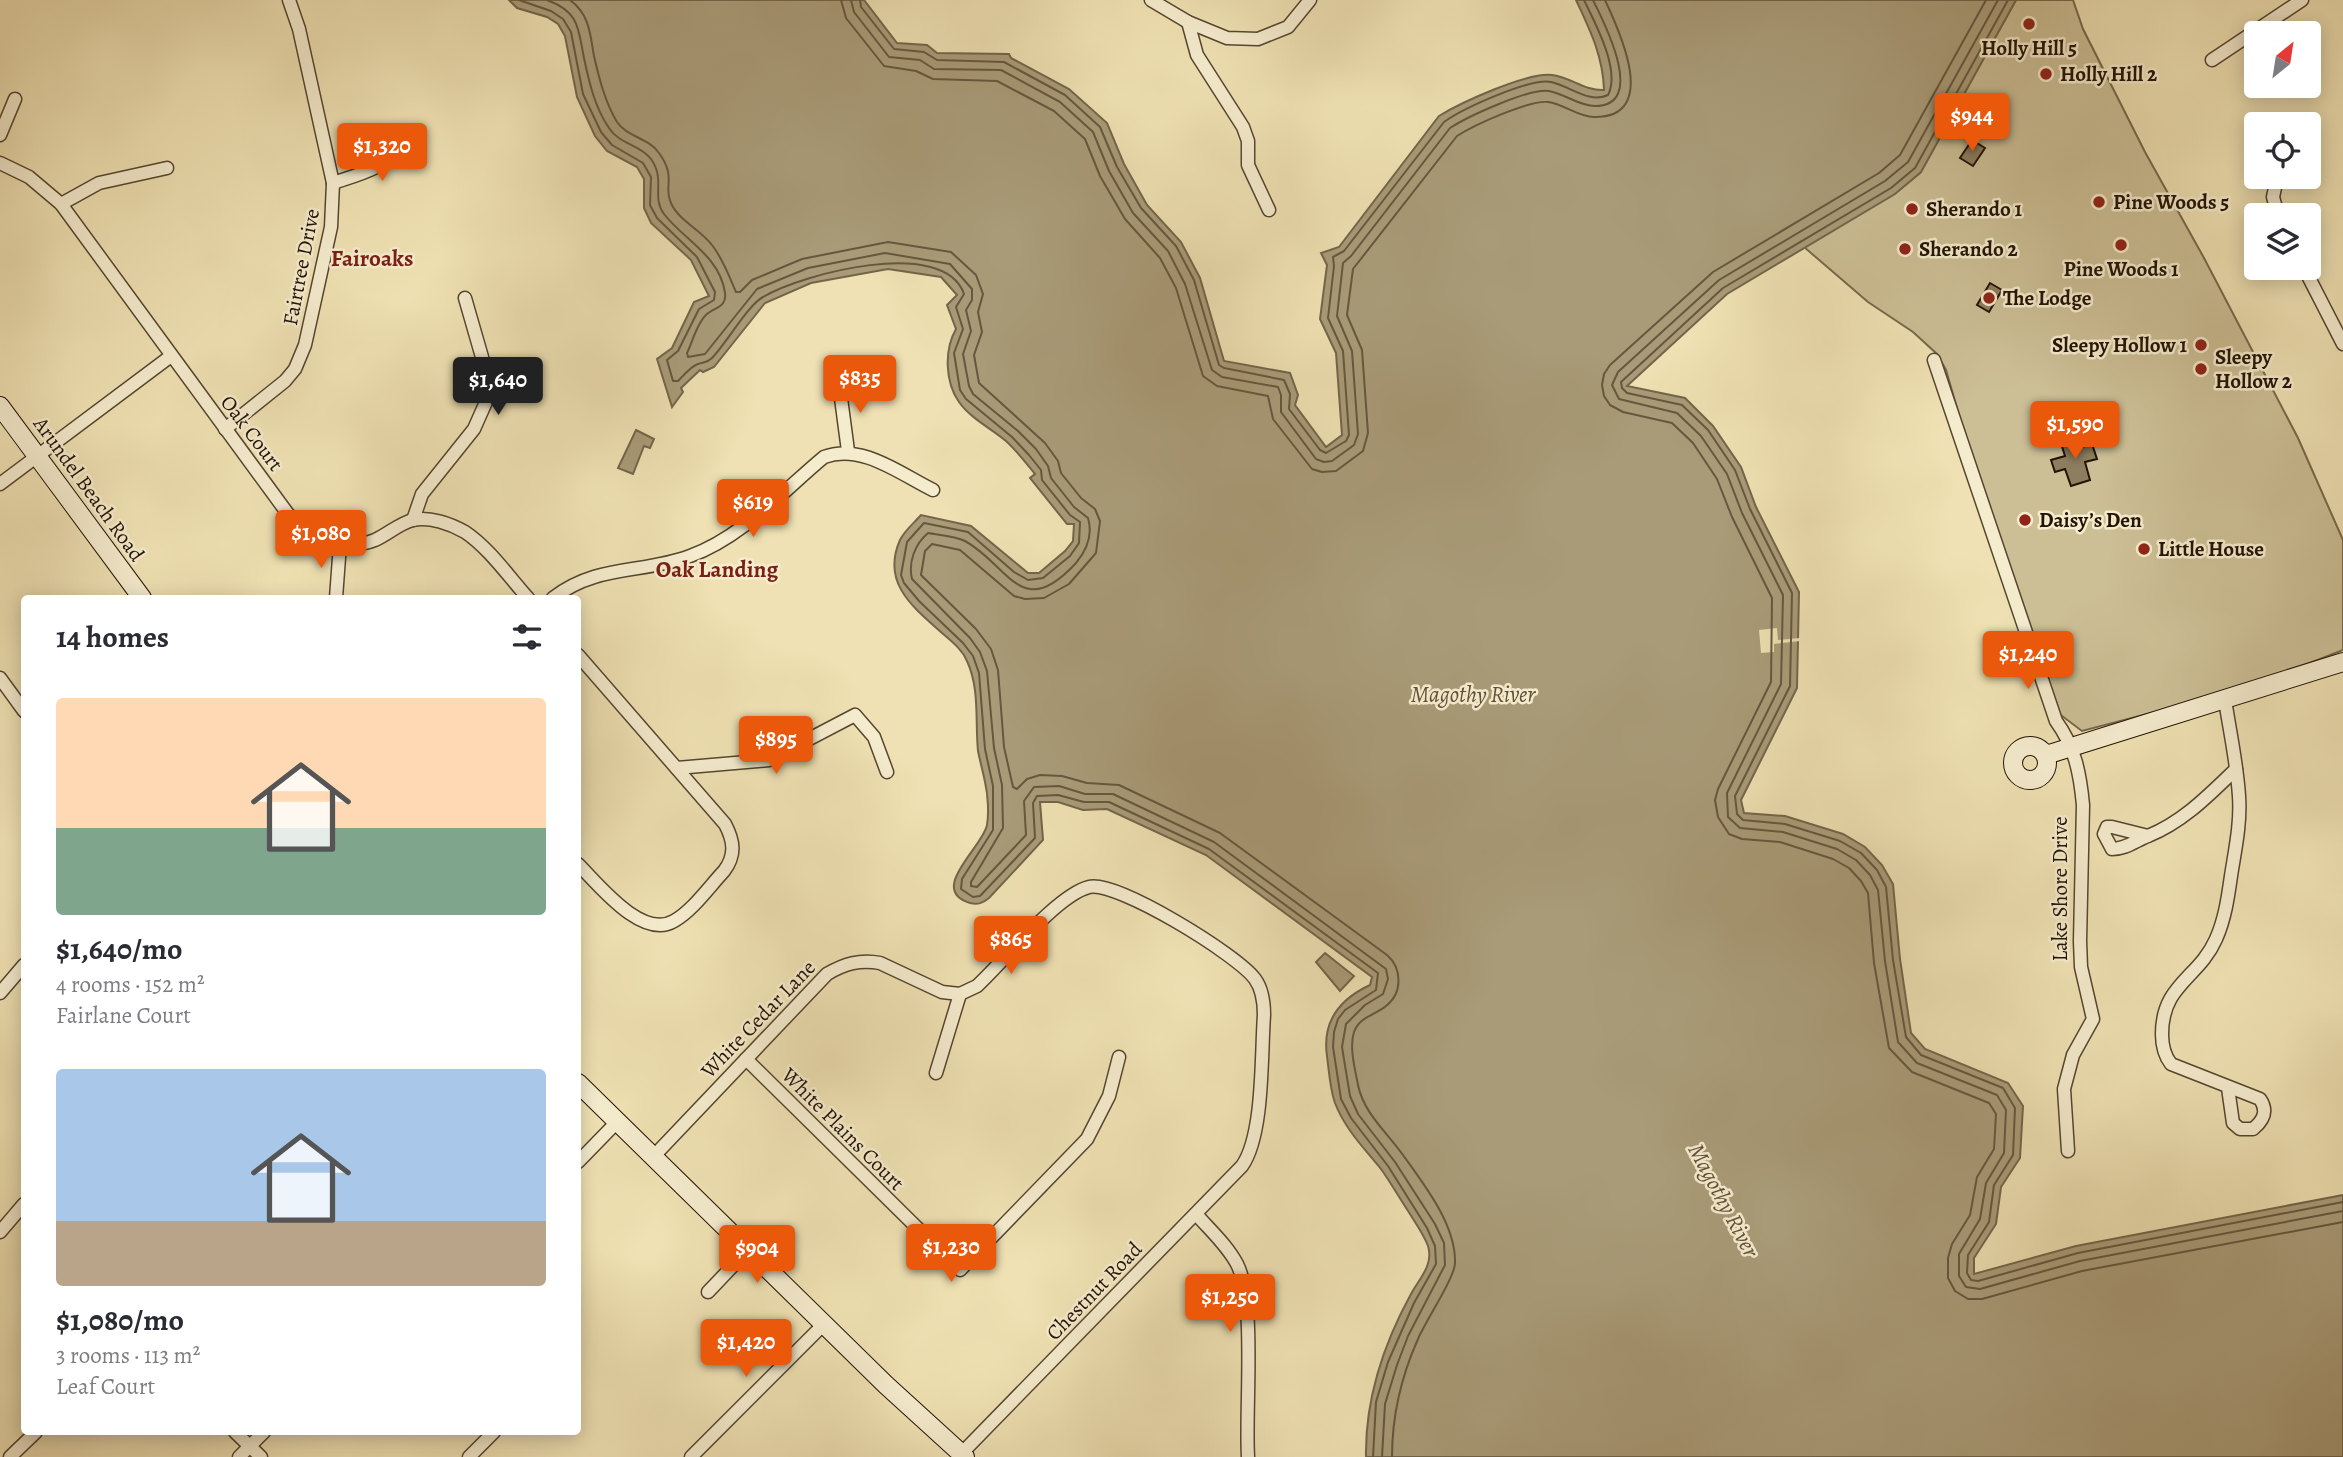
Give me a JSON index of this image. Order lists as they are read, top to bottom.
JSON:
{
  "streets": {
    "street": [
      "Fairtree Drive",
      "Oak Court",
      "Arundel Beach Road",
      "Lake Shore Drive",
      "White Cedar Lane",
      "White Plains Court",
      "Chestnut Road"
    ]
  },
  "crossings": [
    ["Fairtree Drive", "Oak Court"],
    ["White Cedar Lane", "White Plains Court"],
    ["White Cedar Lane", "Chestnut Road"]
  ],
  "districts": ["Fairoaks", "Oak Landing"],
  "water": ["Magothy River"],
  "places": [
    "Holly Hill 5",
    "Holly Hill 2",
    "Pine Woods 5",
    "Sherando 1",
    "Pine Woods 1",
    "Sherando 2",
    "The Lodge",
    "Sleepy Hollow 1",
    "Sleepy Hollow 2",
    "Daisy’s Den",
    "Little House"
  ],
  "north": "top right",
  "page": {
    "price": [
      "$944",
      "$1,320",
      "$835",
      "$1,640",
      "$1,590",
      "$619",
      "$1,080",
      "$1,240",
      "$895",
      "$865",
      "$1,230",
      "$904",
      "$1,250",
      "$1,420"
    ],
    "heading": "14 homes",
    "list": [
      {
        "name": "$1,640/mo",
        "note": "4 rooms · 152 m² · Fairlane Court"
      },
      {
        "name": "$1,080/mo",
        "note": "3 rooms · 113 m² · Leaf Court"
      }
    ]
  }
}
